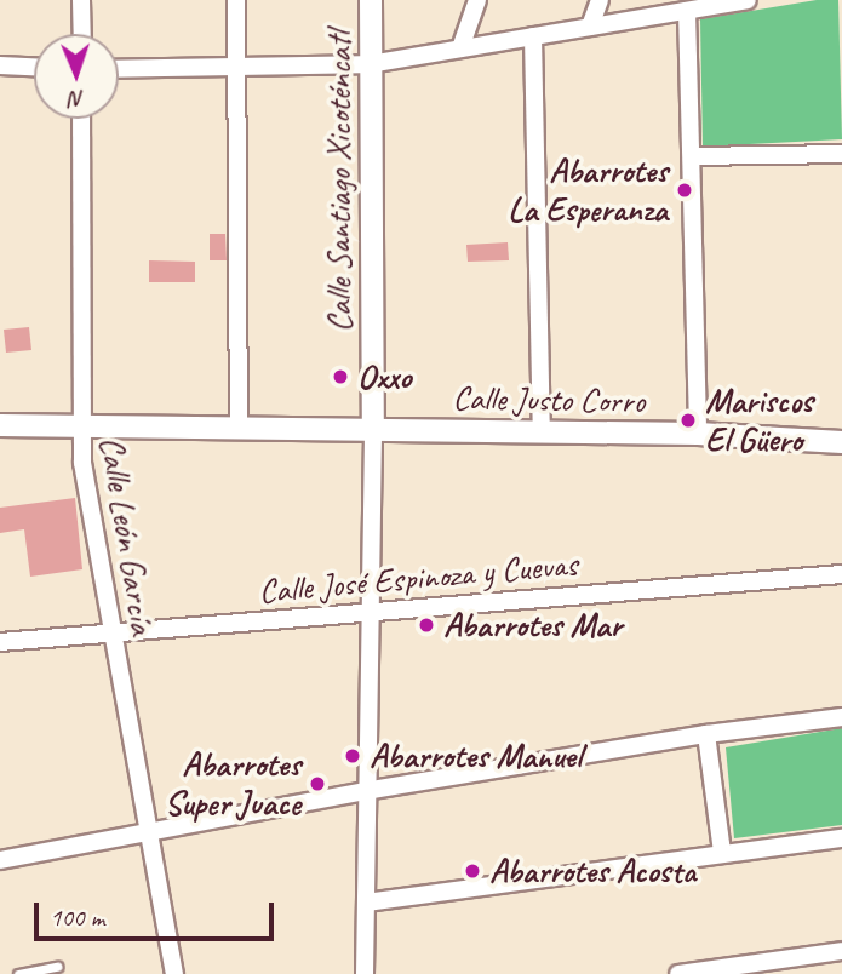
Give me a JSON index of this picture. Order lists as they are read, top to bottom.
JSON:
{
  "streets": {
    "street": [
      "Calle Santiago Xicoténcatl",
      "Calle Justo Corro",
      "Calle León García",
      "Calle José Espinoza y Cuevas"
    ]
  },
  "crossings": [
    ["Calle Santiago Xicoténcatl", "Calle Justo Corro"],
    ["Calle Santiago Xicoténcatl", "Calle José Espinoza y Cuevas"],
    ["Calle Justo Corro", "Calle León García"],
    ["Calle León García", "Calle José Espinoza y Cuevas"]
  ],
  "places": [
    "Abarrotes La Esperanza",
    "Oxxo",
    "Mariscos El Güero",
    "Abarrotes Mar",
    "Abarrotes Manuel",
    "Abarrotes Super Juace",
    "Abarrotes Acosta"
  ],
  "scale_bar": "100 m",
  "north": "bottom"
}
